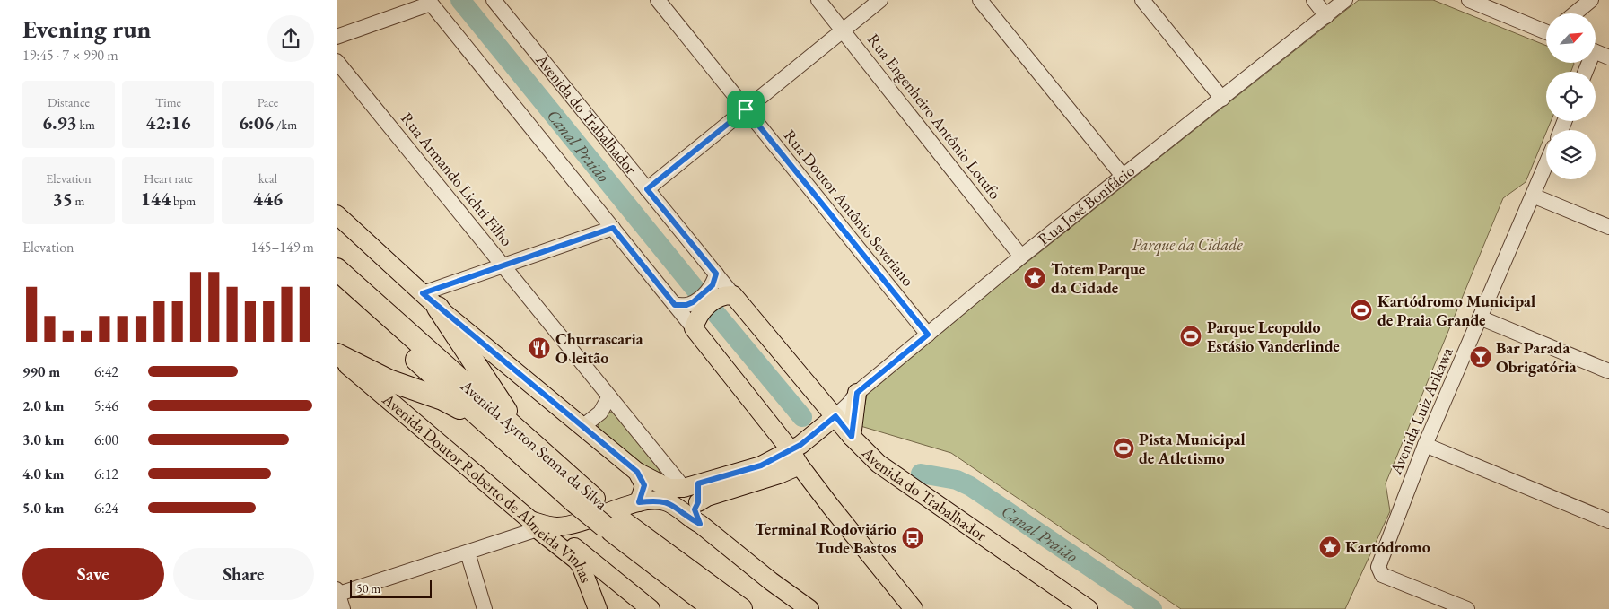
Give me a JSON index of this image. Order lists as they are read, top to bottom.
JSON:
{
  "streets": {
    "highway": ["Avenida Ayrton Senna da Silva"],
    "main road": ["Avenida do Trabalhador", "Avenida Doutor Roberto de Almeida Vinhas"],
    "street": [
      "Rua Engenheiro Antônio Lotufo",
      "Rua Armando Lichti Filho",
      "Rua José Bonifácio",
      "Rua Doutor Antônio Severiano",
      "Avenida Luiz Arikawa"
    ]
  },
  "crossings": [
    ["Avenida do Trabalhador", "Rua José Bonifácio"],
    ["Rua Engenheiro Antônio Lotufo", "Rua José Bonifácio"],
    ["Rua José Bonifácio", "Rua Doutor Antônio Severiano"]
  ],
  "water": ["Canal Praião"],
  "parks": ["Parque da Cidade"],
  "places": {
    "place": ["Totem Parque da Cidade", "Kartódromo"],
    "sports": ["Kartódromo Municipal de Praia Grande", "Parque Leopoldo Estásio Vanderlinde", "Pista Municipal de Atletismo"],
    "restaurant": ["Churrascaria O leitão"],
    "bar": ["Bar Parada Obrigatória"],
    "bus stop": ["Terminal Rodoviário Tude Bastos"]
  },
  "scale_bar": "50 m",
  "north": "top right",
  "page": {
    "heading": ["Evening run", "19:45 · 7 × 990 m"],
    "stats": [
      ["Distance", "6.93 km"],
      ["Time", "42:16"],
      ["Pace", "6:06 /km"],
      ["Elevation", "35 m"],
      ["Heart rate", "144 bpm"],
      ["kcal", "446"]
    ],
    "chart": ["Elevation", "145–149 m"],
    "list": [
      {
        "name": "990 m",
        "note": "6:42"
      },
      {
        "name": "2.0 km",
        "note": "5:46"
      },
      {
        "name": "3.0 km",
        "note": "6:00"
      },
      {
        "name": "4.0 km",
        "note": "6:12"
      },
      {
        "name": "5.0 km",
        "note": "6:24"
      }
    ],
    "buttons": ["Save", "Share"],
    "scale": "50 m"
  }
}
